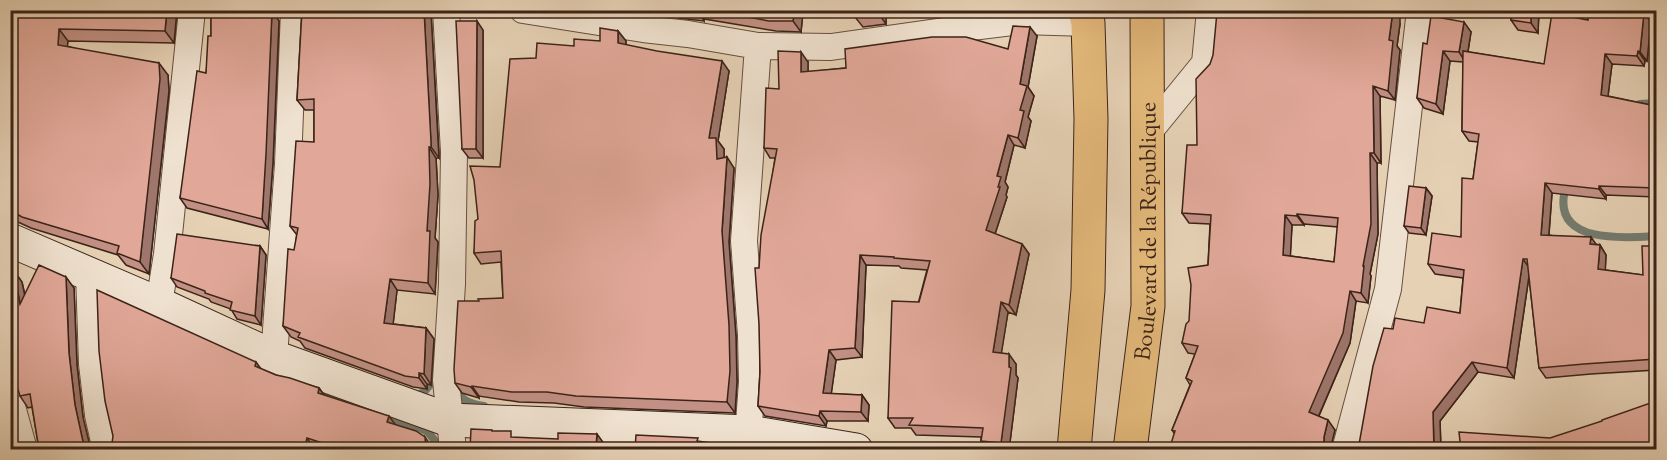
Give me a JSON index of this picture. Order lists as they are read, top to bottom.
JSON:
{
  "streets": {
    "main road": ["Boulevard de la République"]
  }
}
